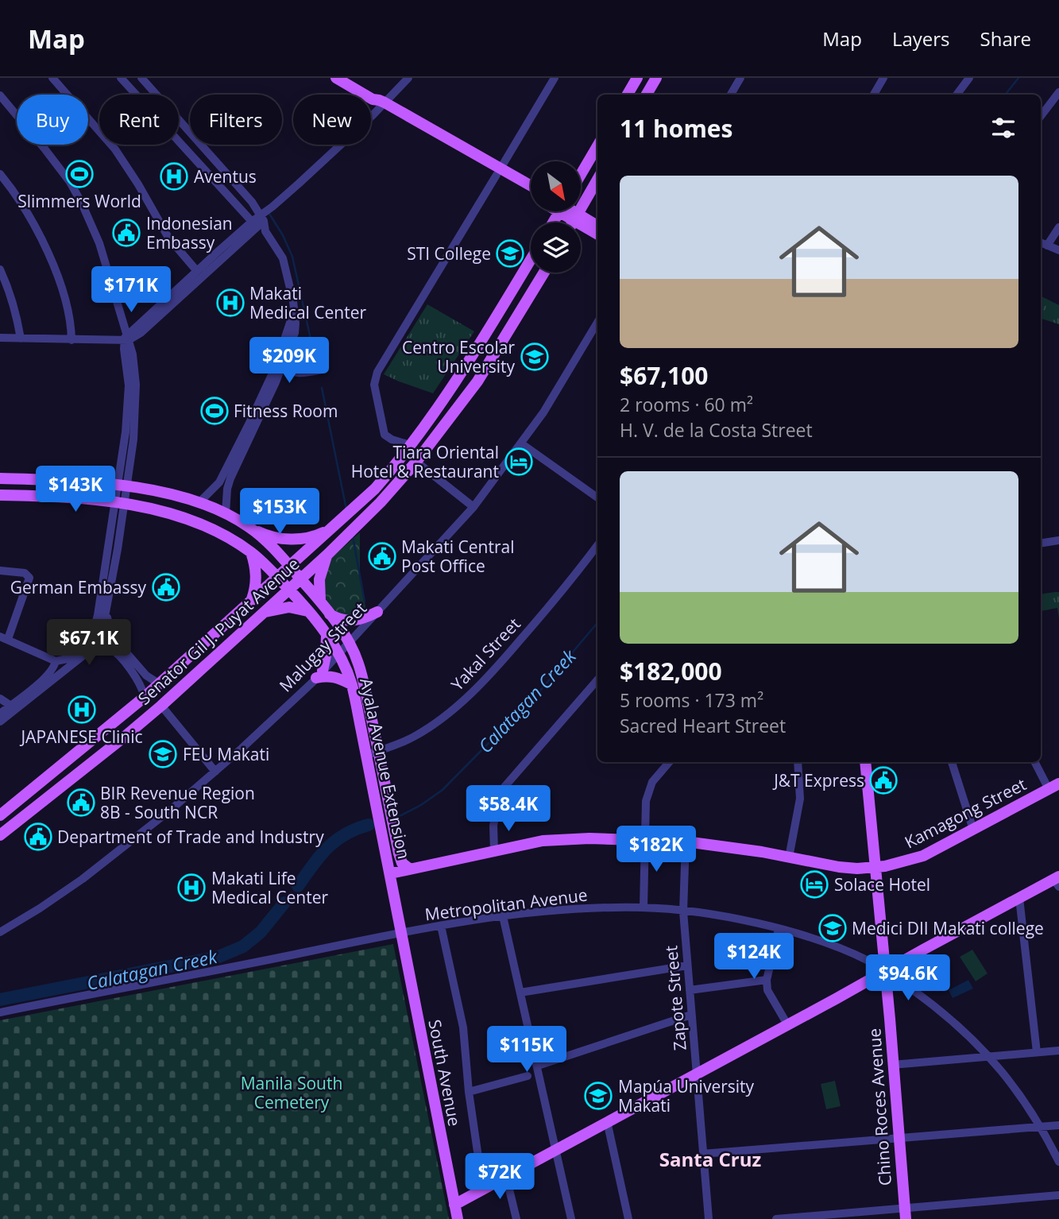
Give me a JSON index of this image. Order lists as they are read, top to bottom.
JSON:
{
  "streets": {
    "main road": [
      "Senator Gil J. Puyat Avenue",
      "Ayala Avenue Extension",
      "Kamagong Street",
      "South Avenue",
      "Chino Roces Avenue"
    ],
    "street": [
      "Malugay Street",
      "Yakal Street",
      "Metropolitan Avenue",
      "Zapote Street"
    ]
  },
  "crossings": [
    ["Senator Gil J. Puyat Avenue", "Ayala Avenue Extension"],
    ["Malugay Street", "Ayala Avenue Extension"],
    ["Yakal Street", "Ayala Avenue Extension"],
    ["Ayala Avenue Extension", "Kamagong Street"],
    ["Ayala Avenue Extension", "Metropolitan Avenue"],
    ["Ayala Avenue Extension", "South Avenue"],
    ["Kamagong Street", "Zapote Street"],
    ["Kamagong Street", "Chino Roces Avenue"],
    ["Metropolitan Avenue", "Zapote Street"],
    ["Metropolitan Avenue", "South Avenue"],
    ["Metropolitan Avenue", "Chino Roces Avenue"]
  ],
  "districts": ["Santa Cruz"],
  "water": ["Calatagan Creek"],
  "parks": ["Manila South Cemetery"],
  "places": {
    "sports": ["Slimmers World", "Fitness Room"],
    "hospital": [
      "Aventus",
      "Makati Medical Center",
      "JAPANESE Clinic",
      "Makati Life Medical Center"
    ],
    "public building": [
      "Indonesian Embassy",
      "Makati Central Post Office",
      "German Embassy",
      "J&T Express",
      "BIR Revenue Region 8B - South NCR",
      "Department of Trade and Industry"
    ],
    "school or university": [
      "STI College",
      "Centro Escolar University",
      "FEU Makati",
      "Medici DII Makati college",
      "Mapúa University Makati"
    ],
    "hotel": ["Tiara Oriental Hotel & Restaurant", "Solace Hotel"]
  },
  "north": "bottom right",
  "page": {
    "header": "Map",
    "nav": ["Map", "Layers", "Share"],
    "chip": [
      "Buy",
      "Rent",
      "Filters",
      "New"
    ],
    "heading": "11 homes",
    "list": [
      {
        "name": "$67,100",
        "note": "2 rooms · 60 m² · H. V. de la Costa Street"
      },
      {
        "name": "$182,000",
        "note": "5 rooms · 173 m² · Sacred Heart Street"
      }
    ],
    "price": [
      "$171K",
      "$209K",
      "$143K",
      "$153K",
      "$67.1K",
      "$58.4K",
      "$182K",
      "$124K",
      "$94.6K",
      "$115K",
      "$72K"
    ]
  }
}
